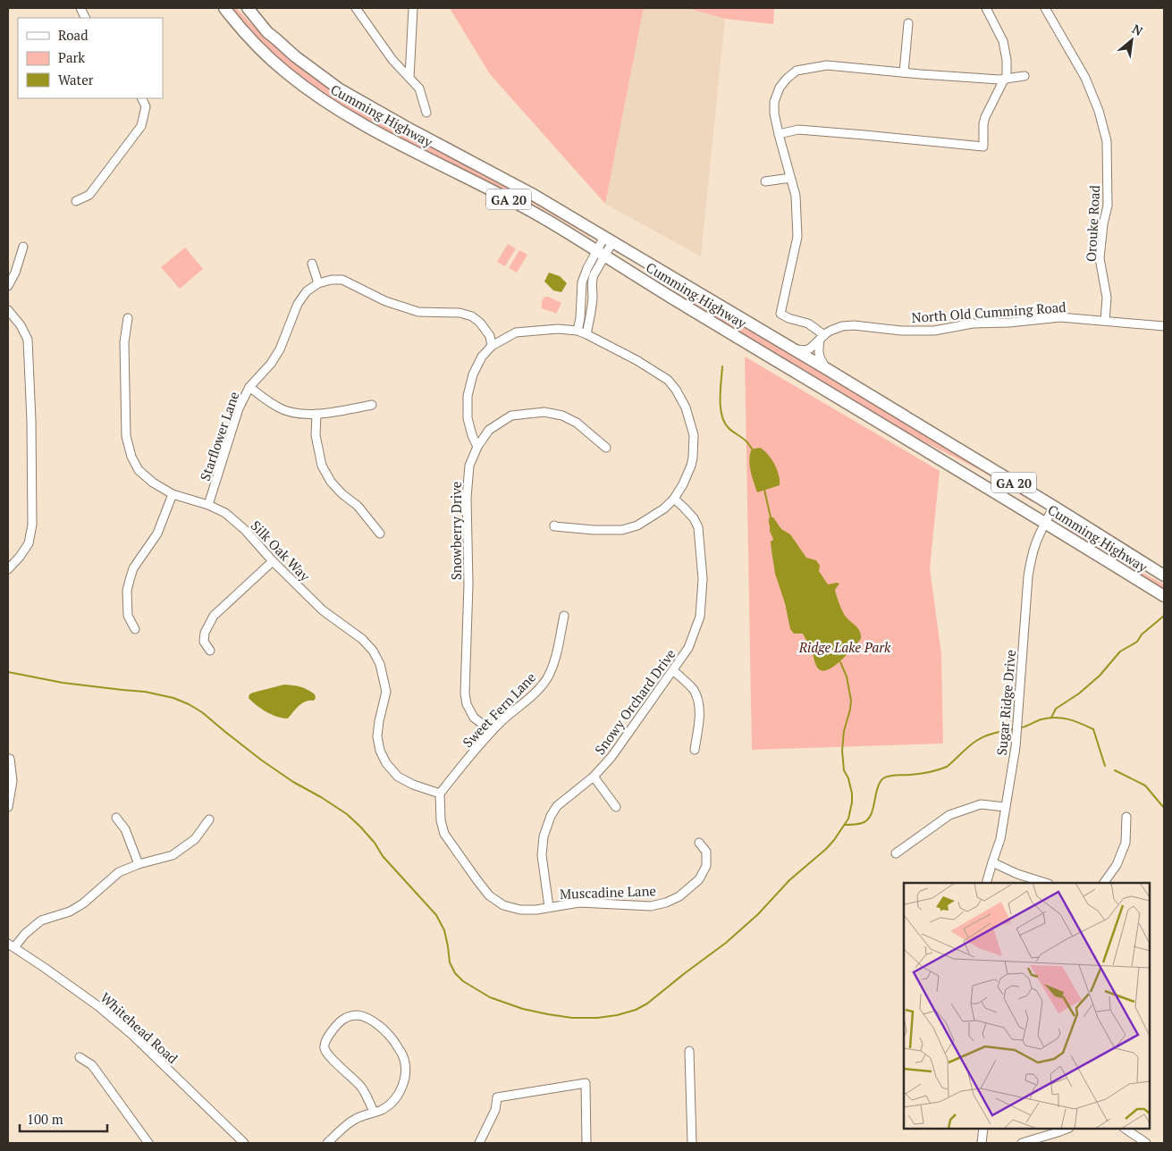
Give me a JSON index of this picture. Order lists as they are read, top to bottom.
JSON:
{
  "streets": {
    "highway": ["Cumming Highway", "GA 20"],
    "street": [
      "Orouke Road",
      "North Old Cumming Road",
      "Starflower Lane",
      "Snowberry Drive",
      "Silk Oak Way",
      "Snowy Orchard Drive",
      "Sugar Ridge Drive",
      "Sweet Fern Lane",
      "Muscadine Lane",
      "Whitehead Road"
    ]
  },
  "crossings": [
    ["Cumming Highway", "North Old Cumming Road"],
    ["Cumming Highway", "Sugar Ridge Drive"],
    ["Orouke Road", "North Old Cumming Road"],
    ["Starflower Lane", "Silk Oak Way"],
    ["Snowberry Drive", "Sweet Fern Lane"],
    ["Silk Oak Way", "Sweet Fern Lane"],
    ["Snowy Orchard Drive", "Muscadine Lane"]
  ],
  "parks": ["Ridge Lake Park"],
  "legend": ["Road", "Park", "Water"],
  "scale_bar": "100 m",
  "north": "top right"
}
